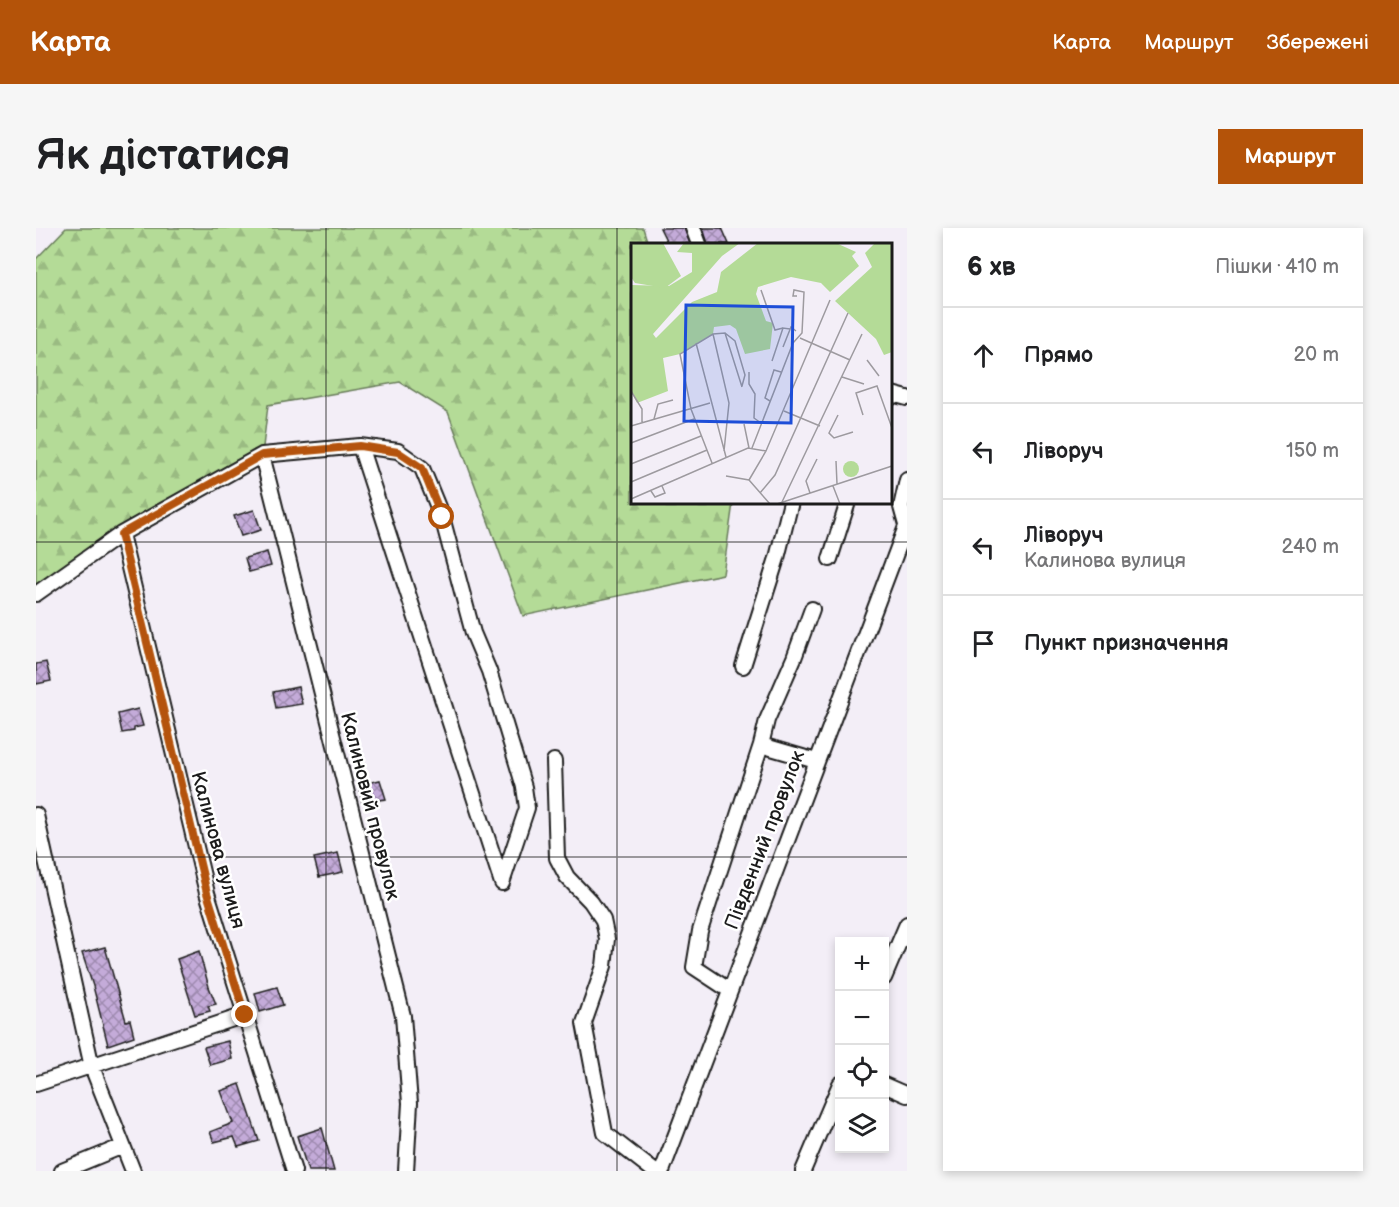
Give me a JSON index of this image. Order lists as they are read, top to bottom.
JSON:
{
  "streets": {
    "street": ["Калиновий провулок", "Південний провулок", "Калинова вулиця"]
  },
  "page": {
    "header": "Карта",
    "nav": ["Карта", "Маршрут", "Збережені"],
    "buttons": "Маршрут",
    "title": "Як дістатися",
    "heading": ["6 хв", "Пішки · 410 m"],
    "list": [
      ["Прямо", "20 m"],
      ["Ліворуч", "150 m"],
      ["Ліворуч", "Калинова вулиця", "240 m"],
      "Пункт призначення"
    ],
    "map_buttons": ["+", "−"]
  }
}
